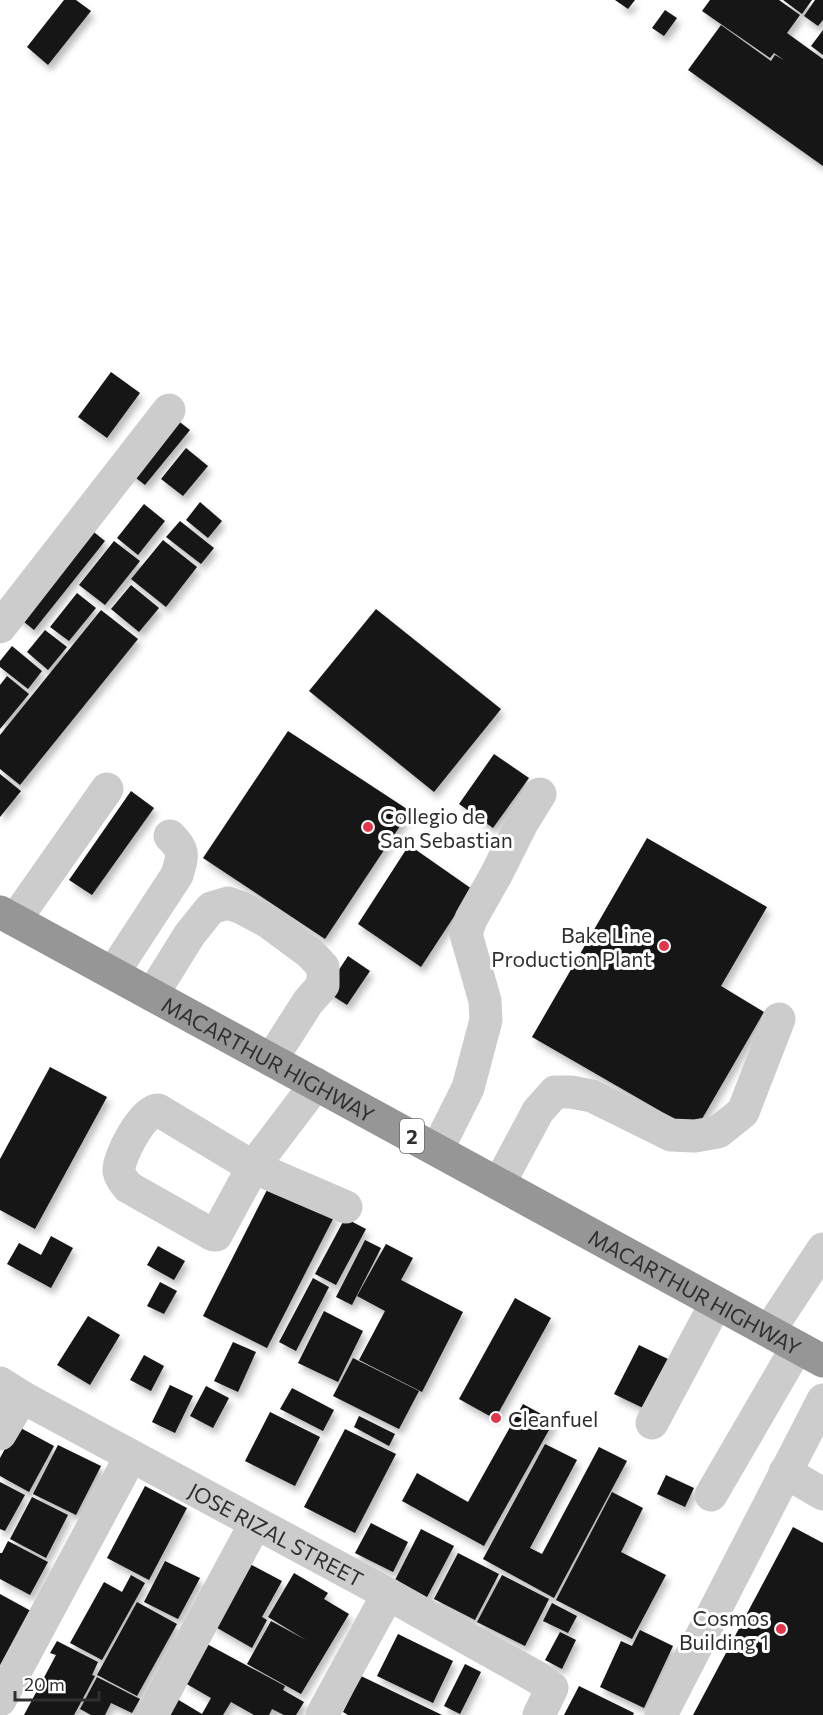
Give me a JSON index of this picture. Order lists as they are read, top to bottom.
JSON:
{
  "streets": {
    "highway": ["MACARTHUR HIGHWAY", "2"],
    "street": ["JOSE RIZAL STREET"]
  },
  "places": [
    "Collegio de San Sebastian",
    "Bake Line Production Plant",
    "Cleanfuel",
    "Cosmos Building 1"
  ],
  "scale_bar": "20 m"
}
